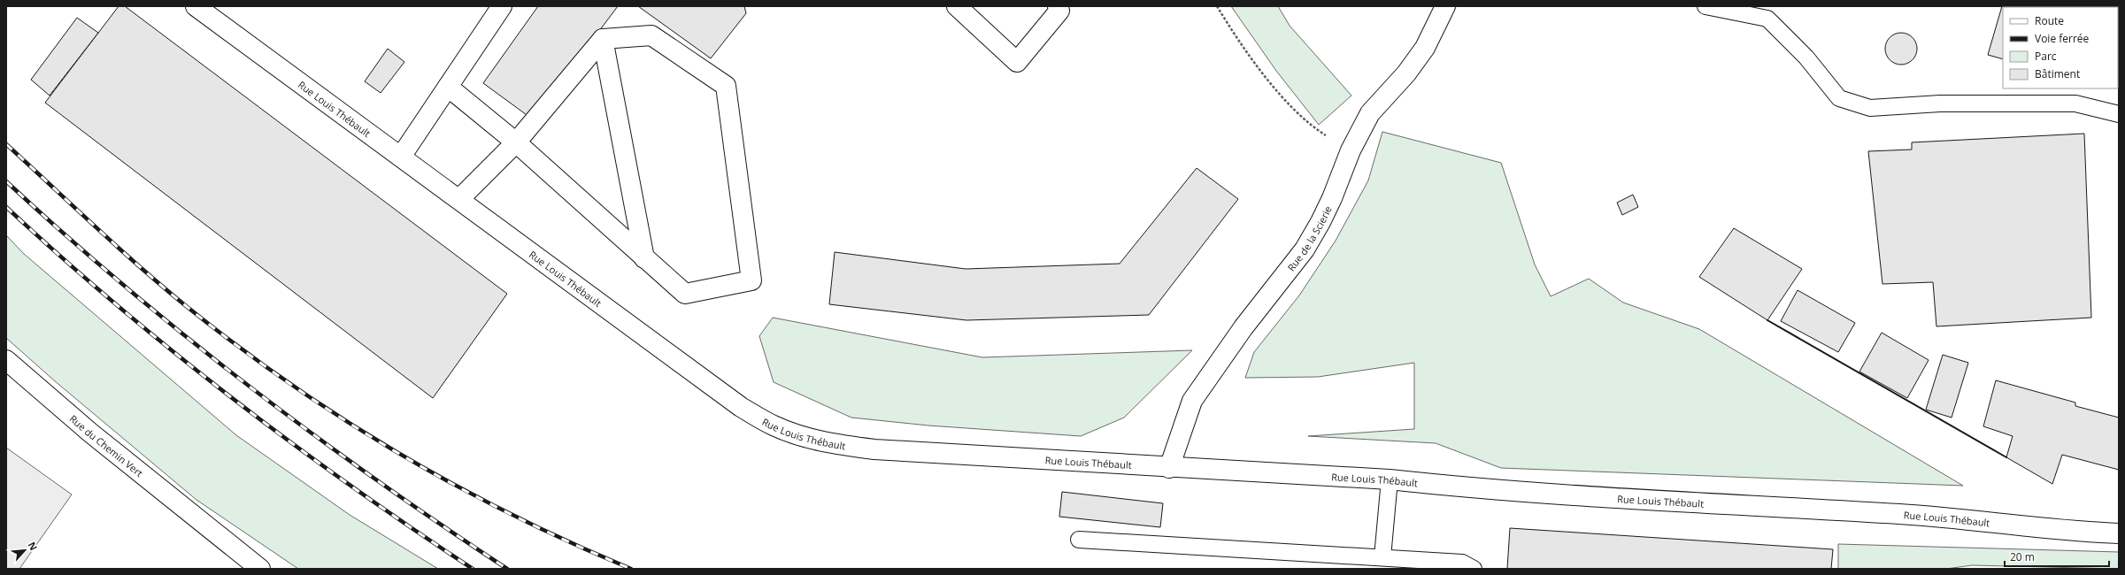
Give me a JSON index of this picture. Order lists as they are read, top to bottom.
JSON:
{
  "streets": {
    "street": ["Rue Louis Thébault", "Rue de la Scierie", "Rue du Chemin Vert"]
  },
  "crossings": [
    ["Rue Louis Thébault", "Rue de la Scierie"]
  ],
  "legend": [
    "Route",
    "Voie ferrée",
    "Parc",
    "Bâtiment"
  ],
  "scale_bar": "20 m",
  "north": "top right"
}
